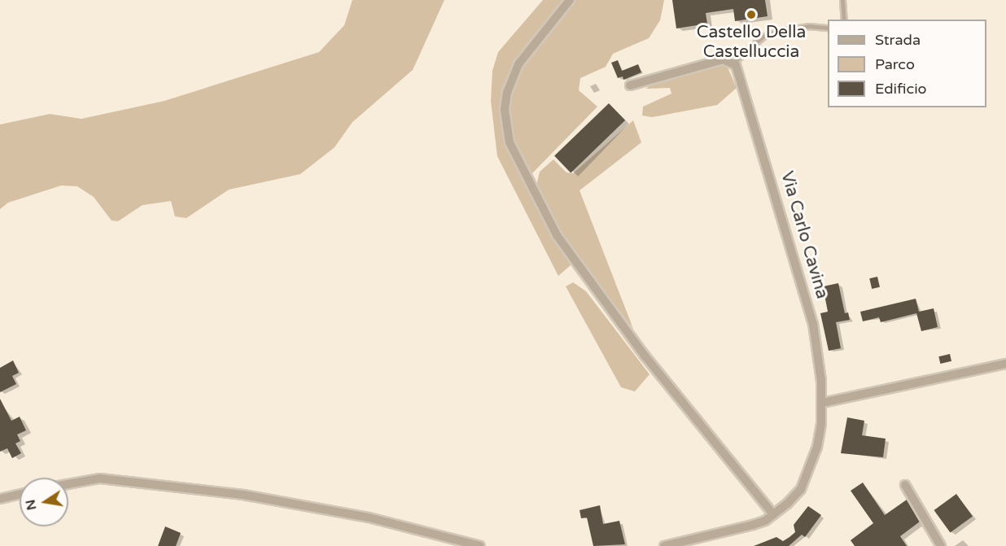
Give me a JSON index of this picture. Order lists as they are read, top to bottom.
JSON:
{
  "streets": {
    "street": ["Via Carlo Cavina"]
  },
  "places": ["Castello Della Castelluccia"],
  "legend": ["Strada", "Parco", "Edificio"],
  "north": "left"
}
